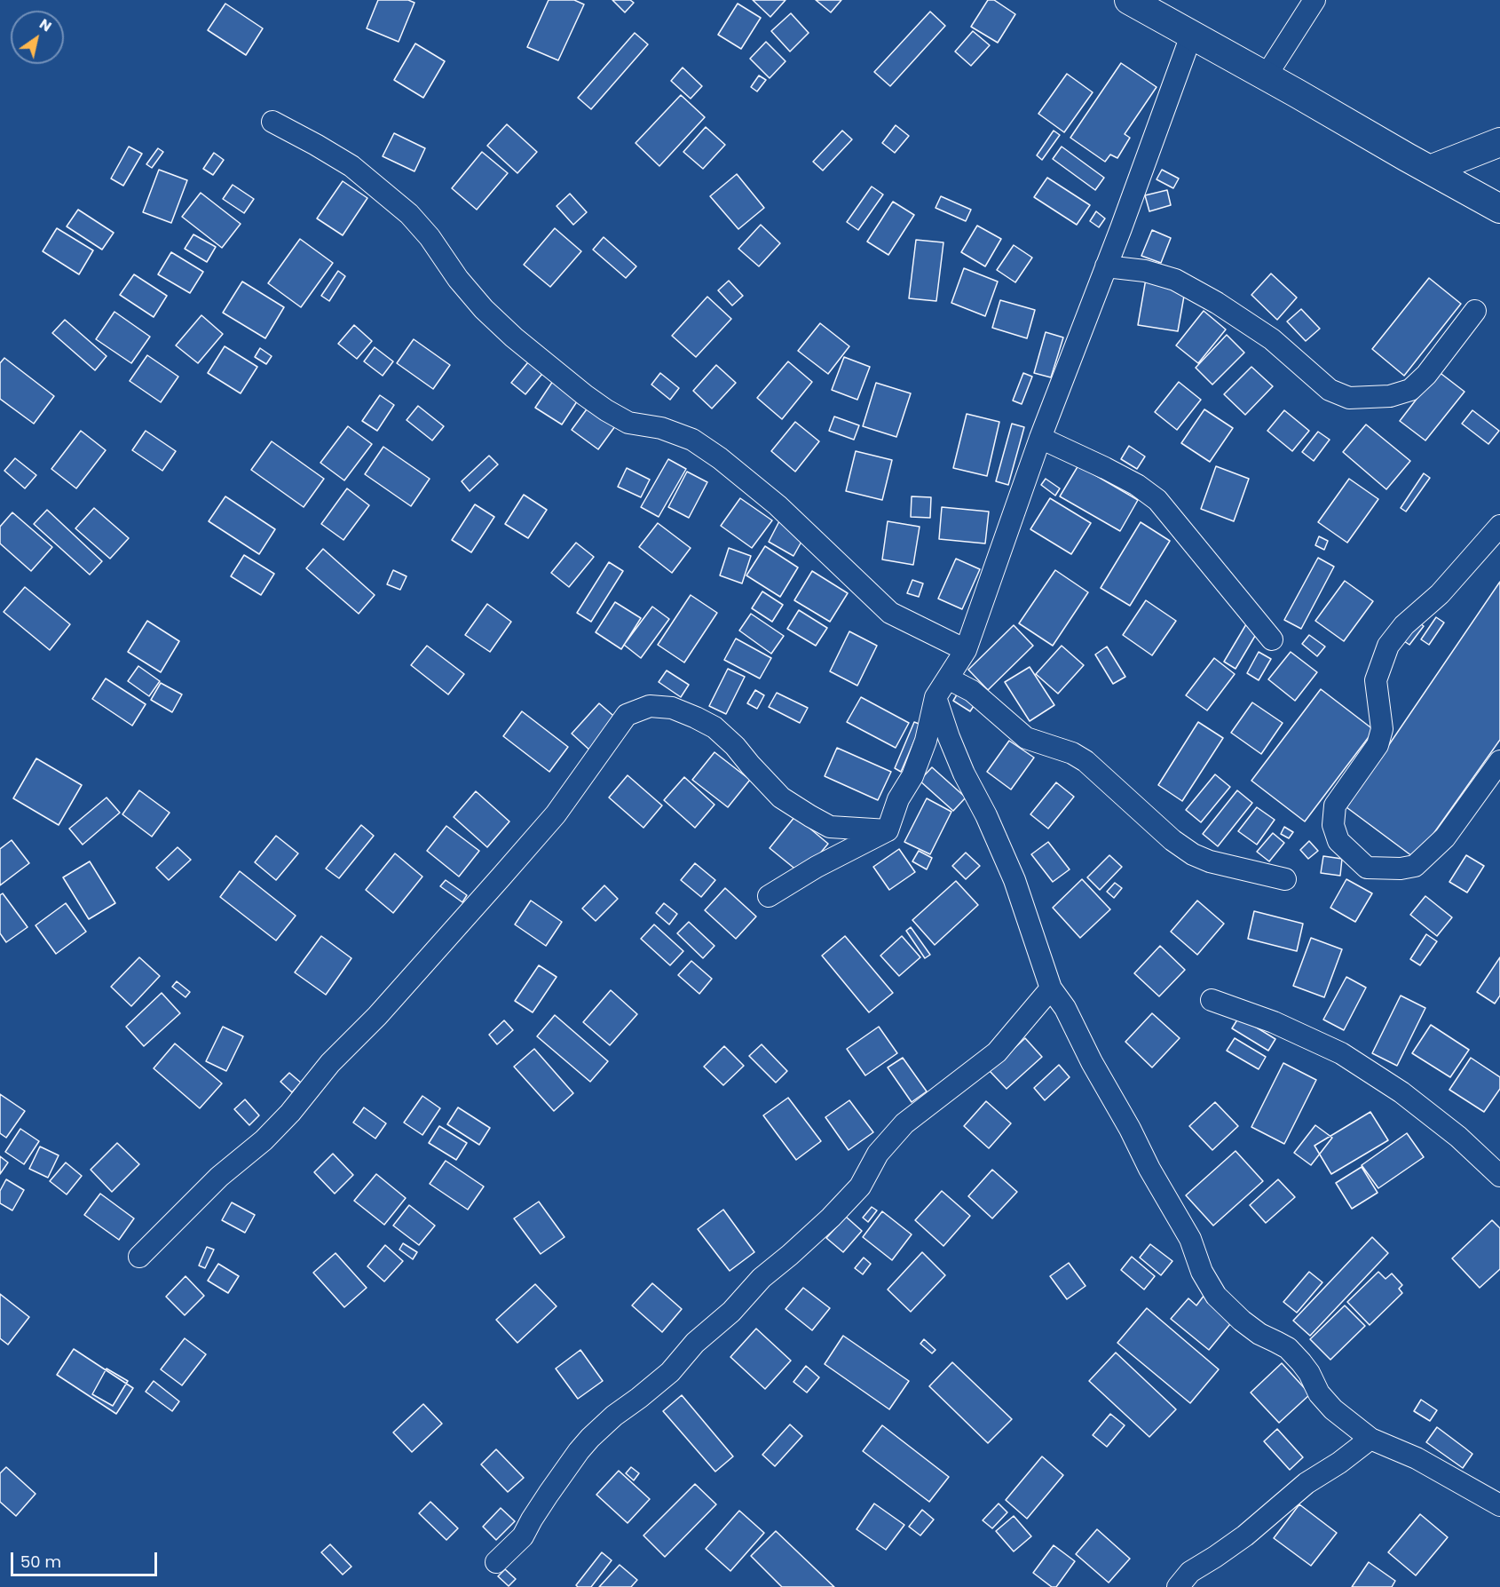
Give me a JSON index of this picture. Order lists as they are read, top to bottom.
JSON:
{
  "scale_bar": "50 m",
  "north": "top right"
}
